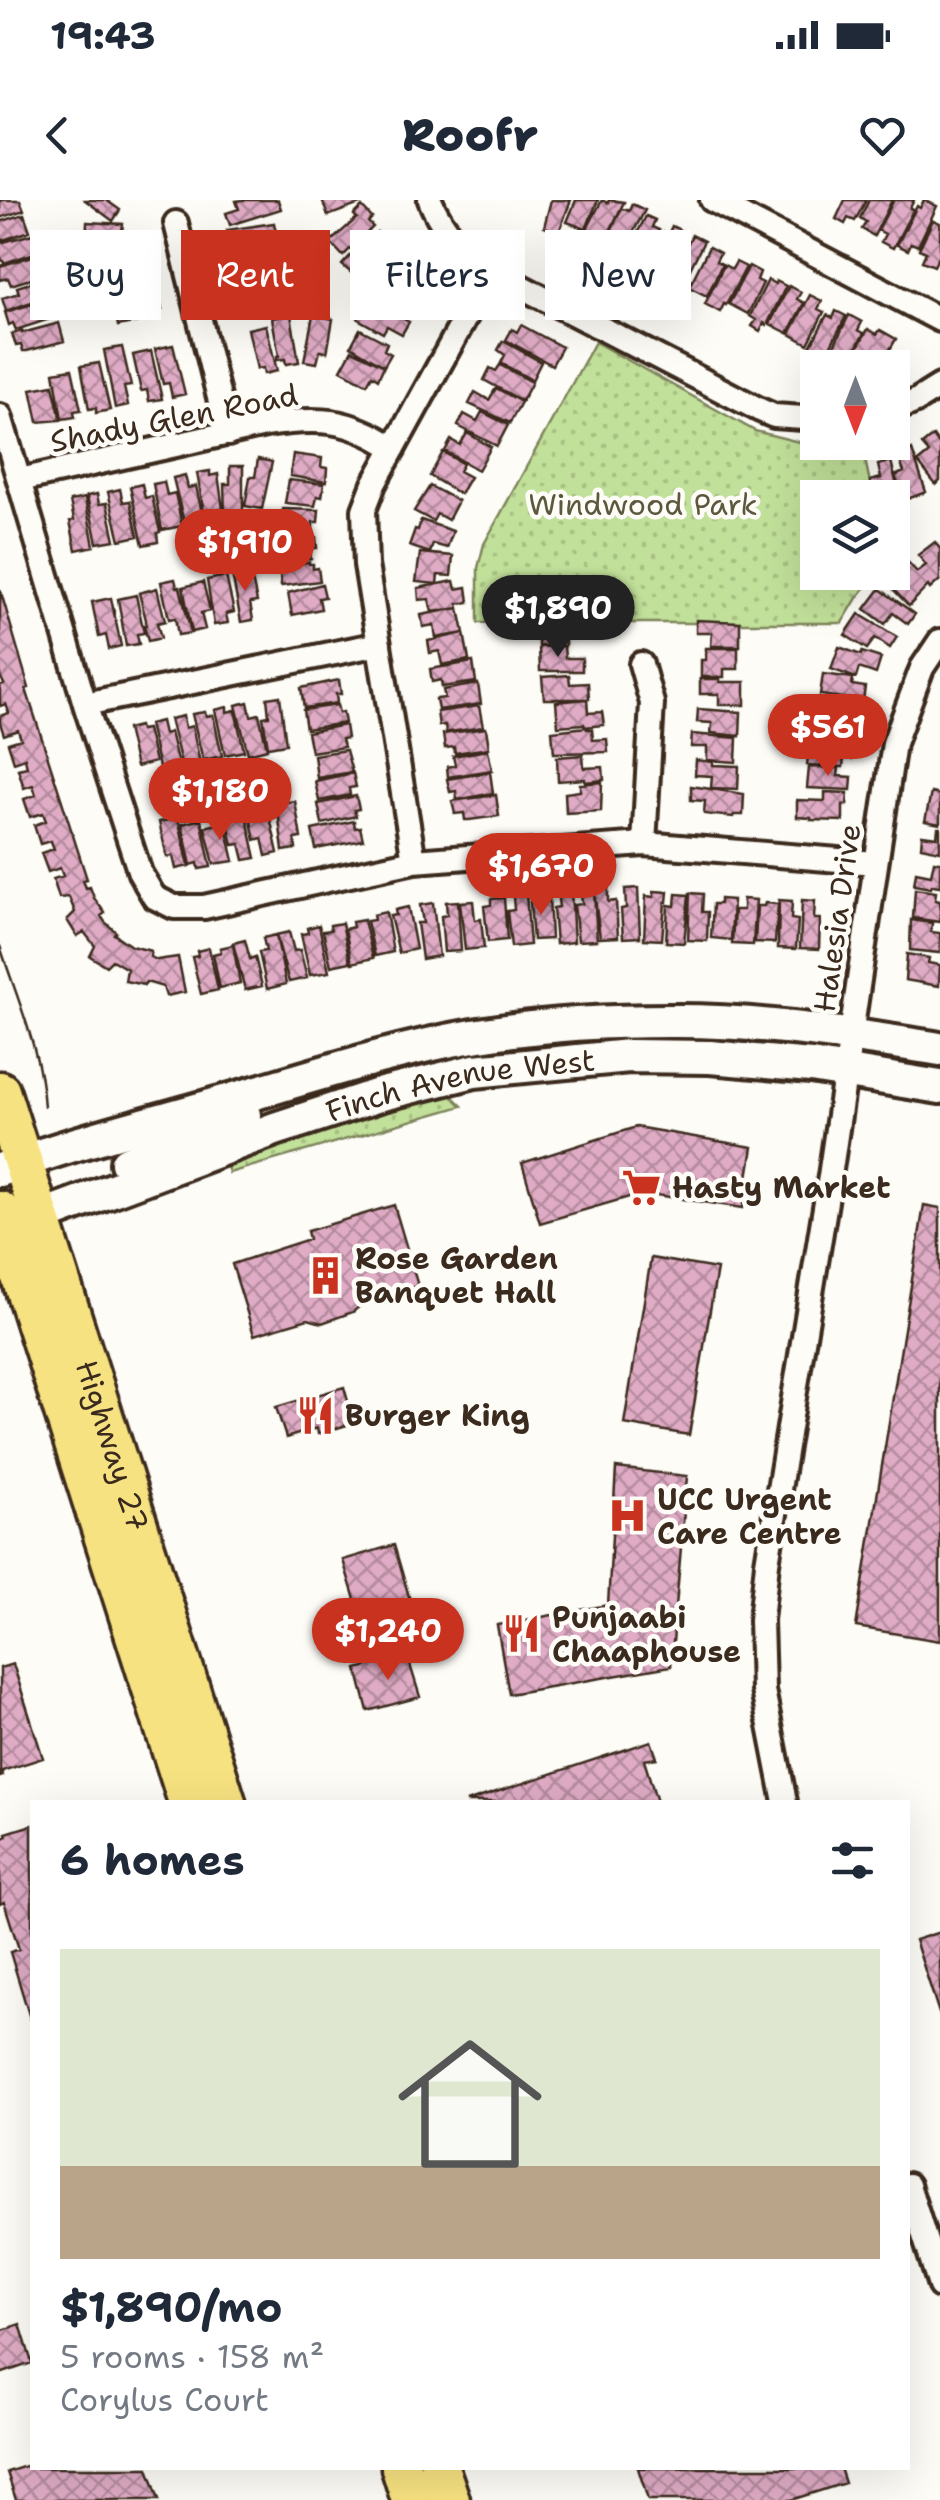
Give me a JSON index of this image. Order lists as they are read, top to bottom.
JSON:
{
  "streets": {
    "main road": ["Finch Avenue West", "Highway 27"],
    "street": ["Shady Glen Road", "Halesia Drive"]
  },
  "crossings": [
    ["Halesia Drive", "Finch Avenue West"],
    ["Finch Avenue West", "Highway 27"]
  ],
  "parks": ["Windwood Park"],
  "places": {
    "supermarket": ["Hasty Market"],
    "building": ["Rose Garden Banquet Hall"],
    "restaurant": ["Burger King", "Punjaabi Chaaphouse"],
    "hospital": ["UCC Urgent Care Centre"]
  },
  "north": "bottom",
  "page": {
    "status": "19:43",
    "header": "Roofr",
    "chip": [
      "Buy",
      "Rent",
      "Filters",
      "New"
    ],
    "price": [
      "$1,910",
      "$1,890",
      "$561",
      "$1,180",
      "$1,670",
      "$1,240"
    ],
    "heading": "6 homes",
    "list": [
      {
        "name": "$1,890/mo",
        "note": "5 rooms · 158 m² · Corylus Court"
      }
    ]
  }
}
